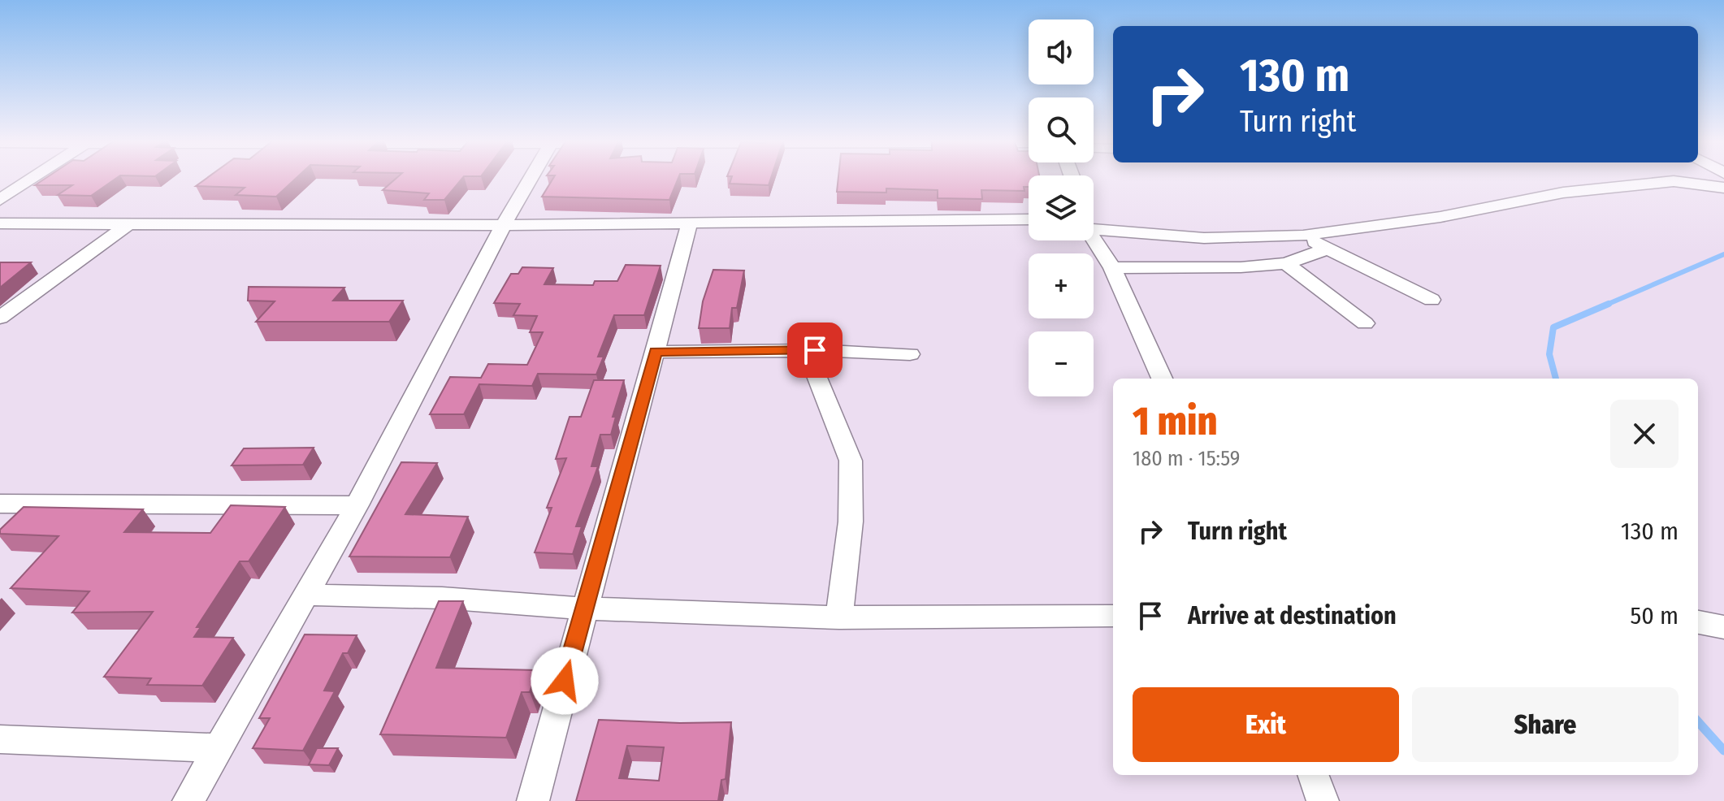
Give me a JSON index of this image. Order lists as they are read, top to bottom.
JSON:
{
  "page": {
    "map_buttons": ["+", "−"],
    "turn": ["130 m", "Turn right"],
    "heading": ["1 min", "180 m · 15:59"],
    "list": [
      {
        "name": "Turn right",
        "value": "130 m"
      },
      {
        "name": "Arrive at destination",
        "value": "50 m"
      }
    ],
    "buttons": ["Exit", "Share"]
  }
}
